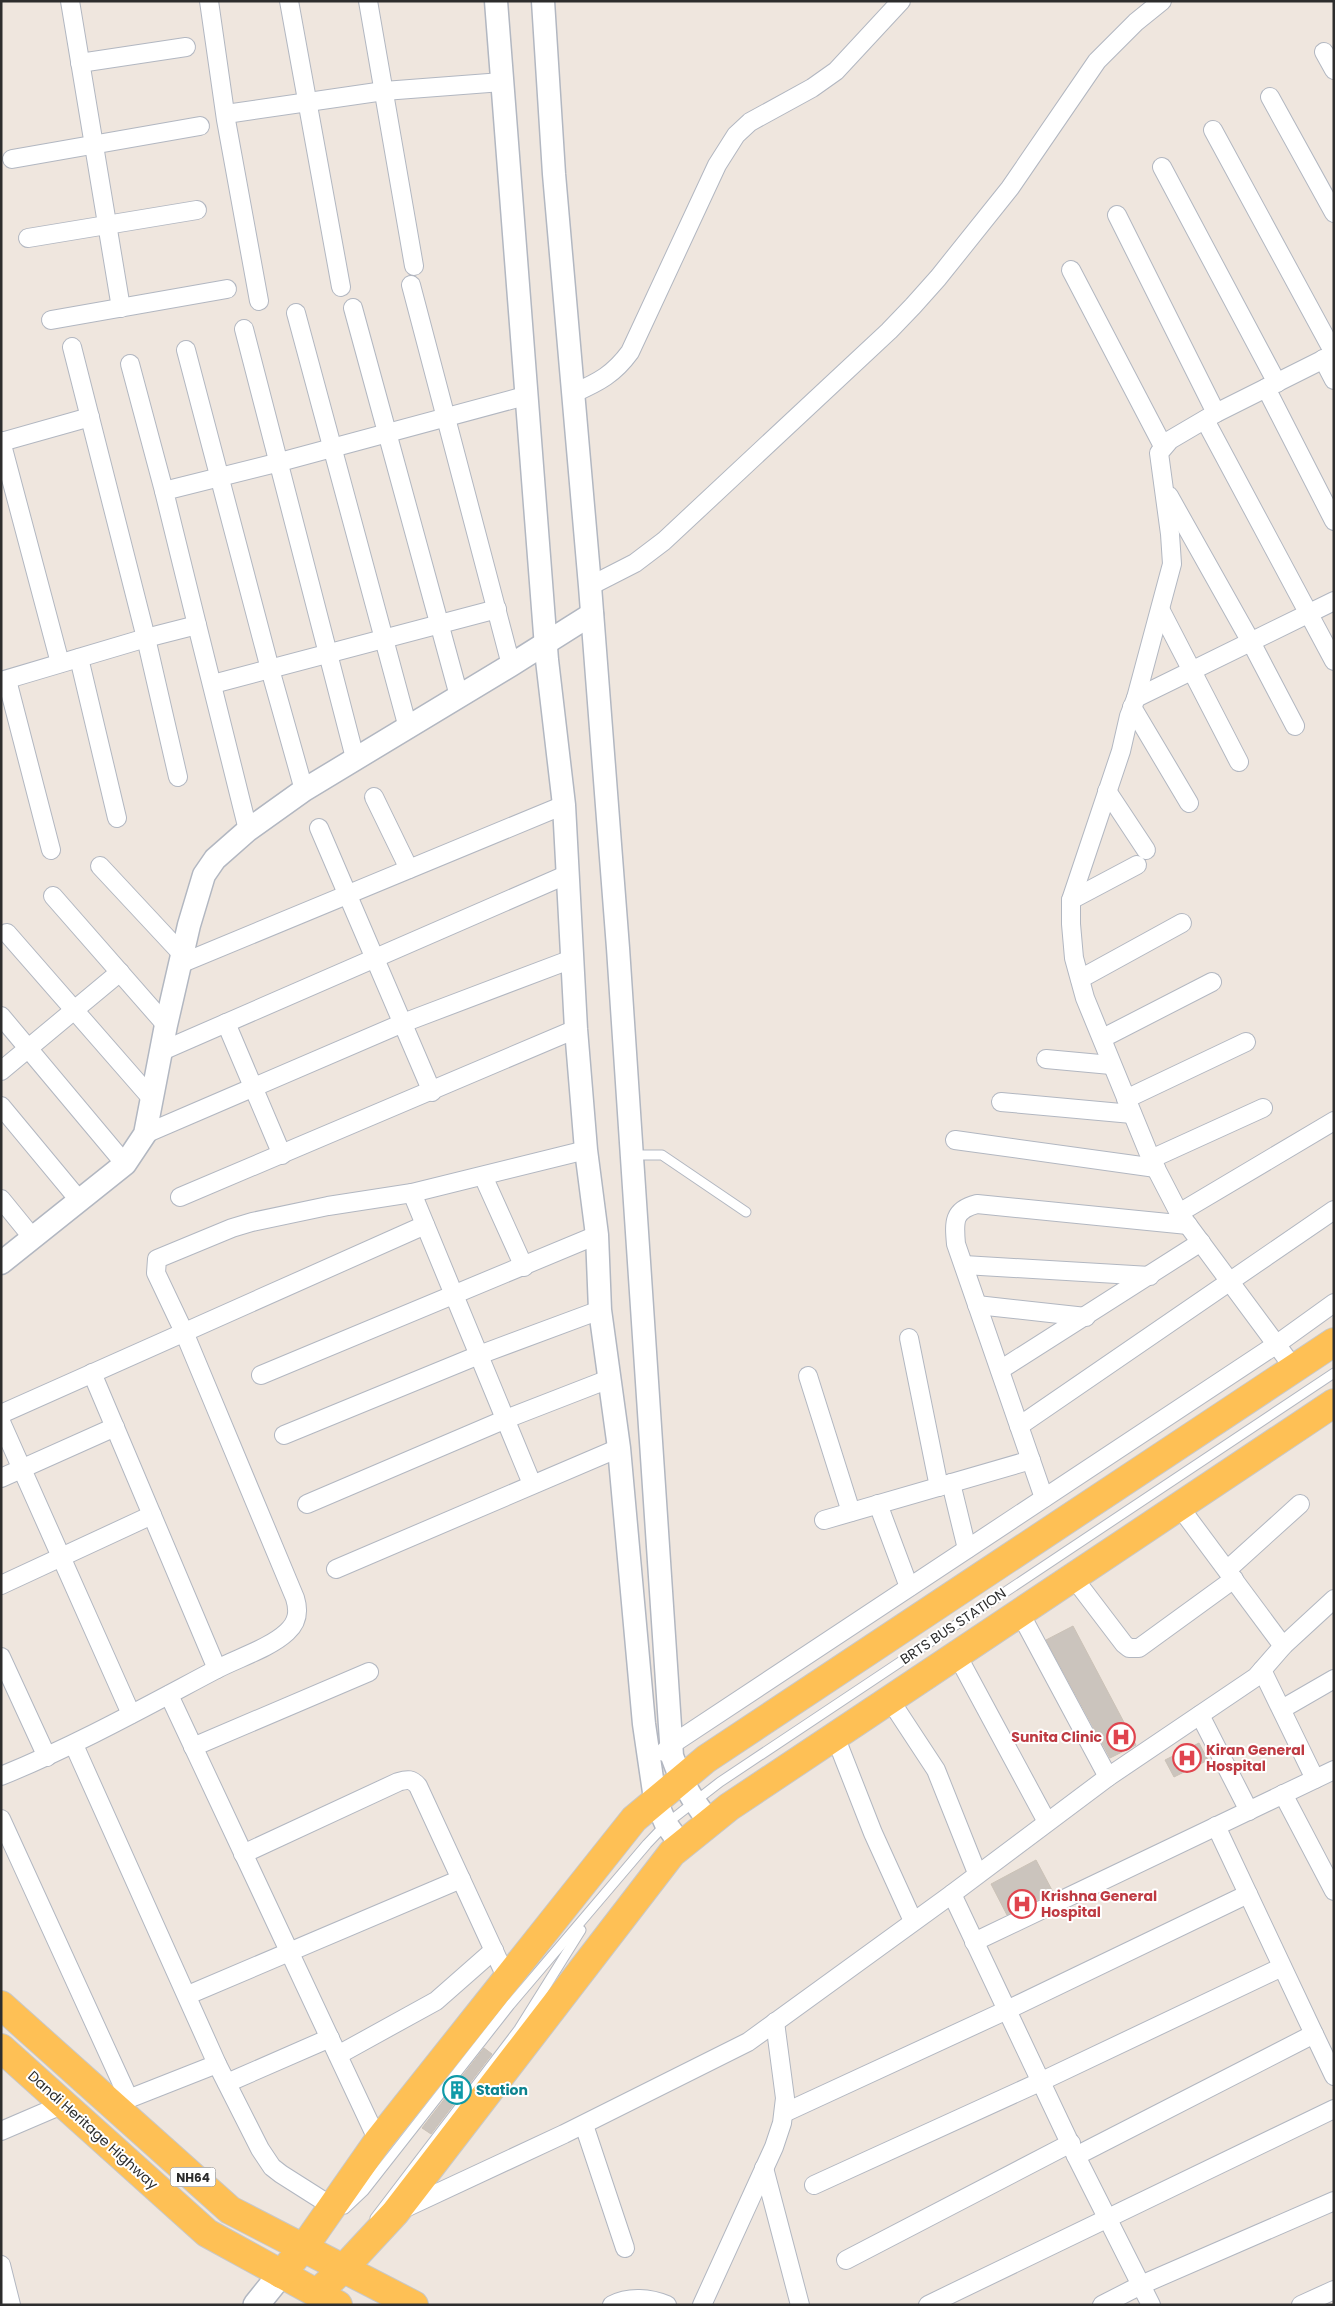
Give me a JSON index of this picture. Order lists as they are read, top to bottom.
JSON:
{
  "streets": {
    "main road": ["Dandi Heritage Highway", "NH64"],
    "lane": ["BRTS BUS STATION"]
  },
  "places": {
    "hospital": ["Sunita Clinic", "Kiran General Hospital", "Krishna General Hospital"],
    "building": ["Station"]
  }
}
